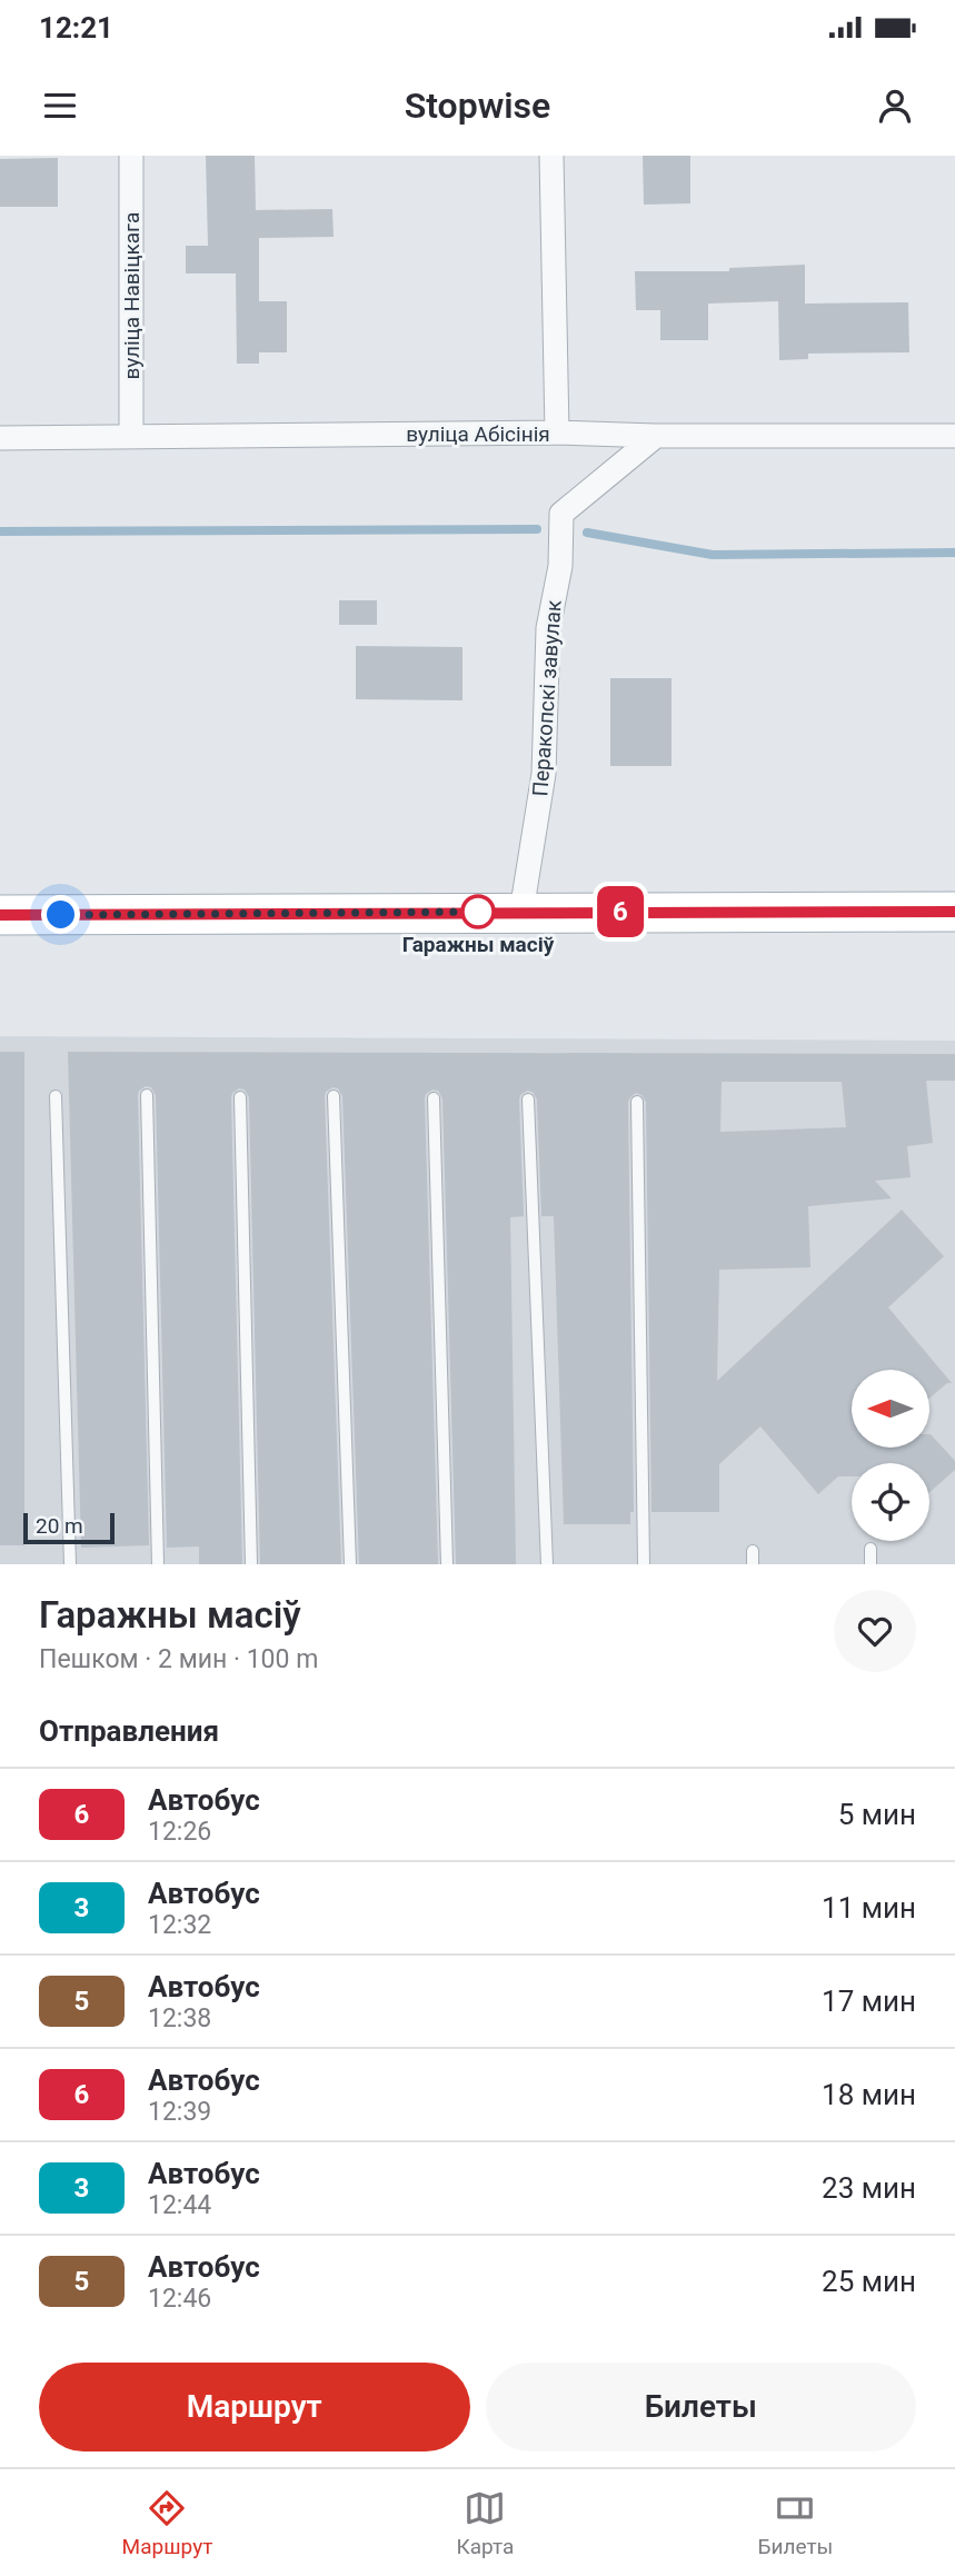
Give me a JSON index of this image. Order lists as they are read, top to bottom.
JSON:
{
  "streets": {
    "street": ["вуліца Навіцкага", "вуліца Абісінія", "Перакопскі завулак"]
  },
  "crossings": [
    ["вуліца Навіцкага", "вуліца Абісінія"],
    ["вуліца Абісінія", "Перакопскі завулак"]
  ],
  "places": ["Гаражны масіў"],
  "lines": ["bus line 6"],
  "scale_bar": "20 m",
  "north": "left",
  "page": {
    "status": "12:21",
    "header": "Stopwise",
    "on_map": "6",
    "scale": "20 m",
    "heading": [
      ["Гаражны масіў", "Пешком · 2 мин · 100 m"],
      "Отправления"
    ],
    "list": [
      {
        "mark": "6",
        "name": "Автобус",
        "note": "12:26",
        "value": "5 мин"
      },
      {
        "mark": "3",
        "name": "Автобус",
        "note": "12:32",
        "value": "11 мин"
      },
      {
        "mark": "5",
        "name": "Автобус",
        "note": "12:38",
        "value": "17 мин"
      },
      {
        "mark": "6",
        "name": "Автобус",
        "note": "12:39",
        "value": "18 мин"
      },
      {
        "mark": "3",
        "name": "Автобус",
        "note": "12:44",
        "value": "23 мин"
      },
      {
        "mark": "5",
        "name": "Автобус",
        "note": "12:46",
        "value": "25 мин"
      }
    ],
    "buttons": ["Маршрут", "Билеты"],
    "tabs": ["Маршрут", "Карта", "Билеты"]
  }
}
